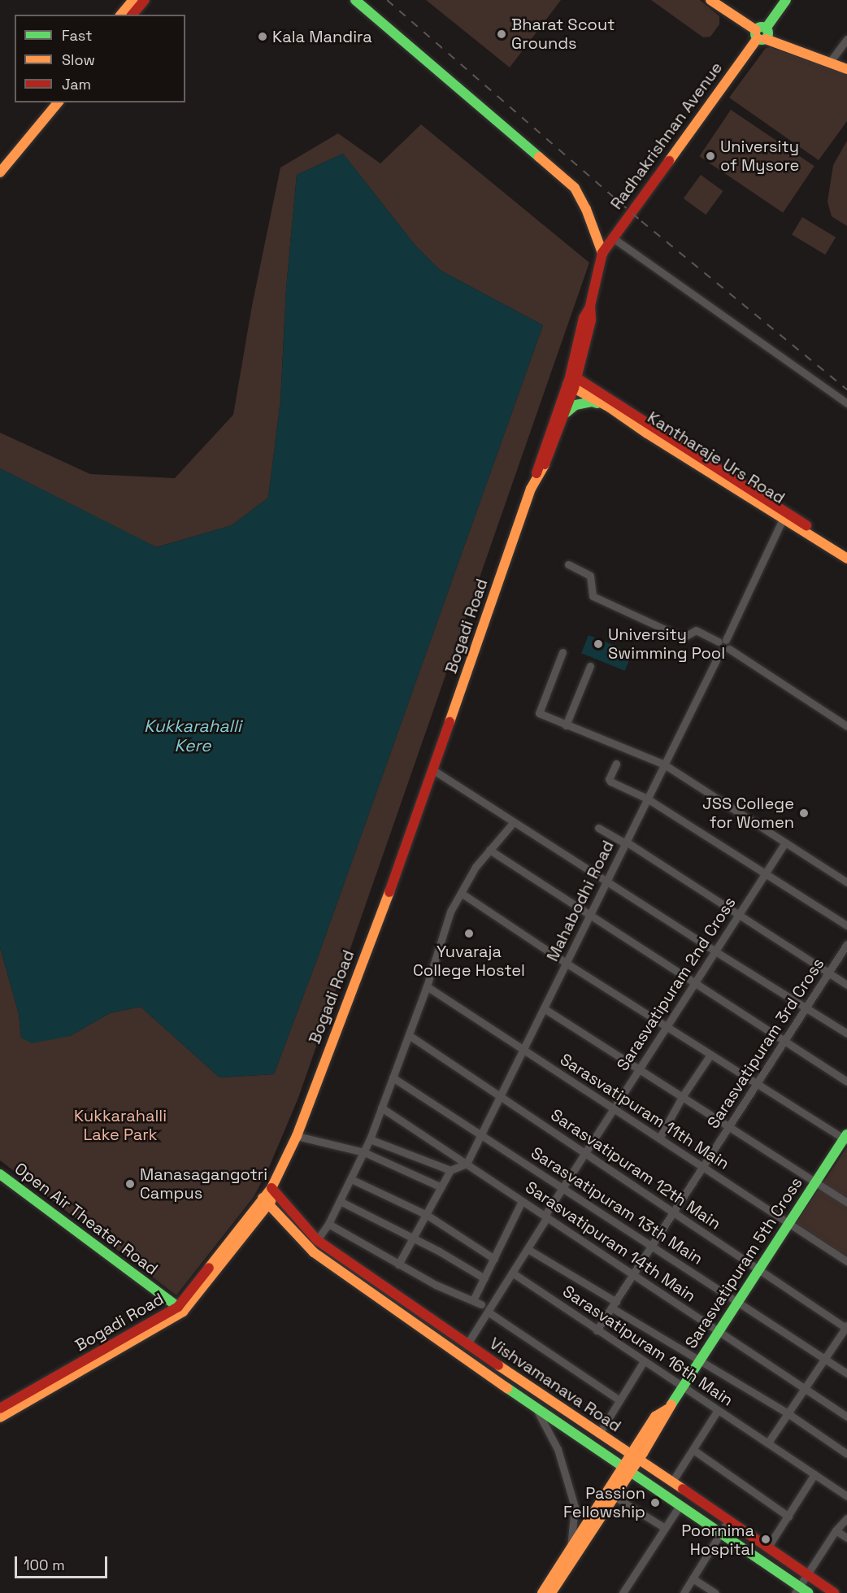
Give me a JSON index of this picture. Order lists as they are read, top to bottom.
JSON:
{
  "streets": {
    "main road": [
      "Radhakrishnan Avenue",
      "Kantharaje Urs Road",
      "Bogadi Road",
      "Open Air Theater Road",
      "Sarasvatipuram 5th Cross",
      "Vishvamanava Road"
    ],
    "street": [
      "Mahabodhi Road",
      "Sarasvatipuram 2nd Cross",
      "Sarasvatipuram 3rd Cross",
      "Sarasvatipuram 11th Main",
      "Sarasvatipuram 12th Main",
      "Sarasvatipuram 13th Main",
      "Sarasvatipuram 14th Main",
      "Sarasvatipuram 16th Main"
    ]
  },
  "crossings": [
    ["Radhakrishnan Avenue", "Bogadi Road"],
    ["Kantharaje Urs Road", "Bogadi Road"],
    ["Bogadi Road", "Open Air Theater Road"],
    ["Bogadi Road", "Vishvamanava Road"],
    ["Mahabodhi Road", "Sarasvatipuram 11th Main"],
    ["Mahabodhi Road", "Sarasvatipuram 12th Main"],
    ["Mahabodhi Road", "Sarasvatipuram 13th Main"],
    ["Mahabodhi Road", "Sarasvatipuram 14th Main"],
    ["Sarasvatipuram 2nd Cross", "Sarasvatipuram 11th Main"],
    ["Sarasvatipuram 2nd Cross", "Sarasvatipuram 12th Main"],
    ["Sarasvatipuram 2nd Cross", "Sarasvatipuram 13th Main"],
    ["Sarasvatipuram 2nd Cross", "Sarasvatipuram 14th Main"],
    ["Sarasvatipuram 2nd Cross", "Sarasvatipuram 16th Main"],
    ["Sarasvatipuram 2nd Cross", "Vishvamanava Road"],
    ["Sarasvatipuram 3rd Cross", "Sarasvatipuram 11th Main"],
    ["Sarasvatipuram 3rd Cross", "Sarasvatipuram 12th Main"],
    ["Sarasvatipuram 3rd Cross", "Sarasvatipuram 13th Main"],
    ["Sarasvatipuram 3rd Cross", "Sarasvatipuram 14th Main"],
    ["Sarasvatipuram 3rd Cross", "Sarasvatipuram 16th Main"],
    ["Sarasvatipuram 11th Main", "Sarasvatipuram 5th Cross"],
    ["Sarasvatipuram 12th Main", "Sarasvatipuram 5th Cross"],
    ["Sarasvatipuram 13th Main", "Sarasvatipuram 5th Cross"],
    ["Sarasvatipuram 14th Main", "Sarasvatipuram 5th Cross"],
    ["Sarasvatipuram 5th Cross", "Sarasvatipuram 16th Main"],
    ["Sarasvatipuram 5th Cross", "Vishvamanava Road"]
  ],
  "water": ["Kukkarahalli Kere"],
  "parks": ["Kukkarahalli Lake Park"],
  "places": [
    "Bharat Scout Grounds",
    "Kala Mandira",
    "University of Mysore",
    "University Swimming Pool",
    "JSS College for Women",
    "Yuvaraja College Hostel",
    "Manasagangotri Campus",
    "Passion Fellowship",
    "Poornima Hospital"
  ],
  "legend": ["Fast", "Slow", "Jam"],
  "scale_bar": "100 m"
}
